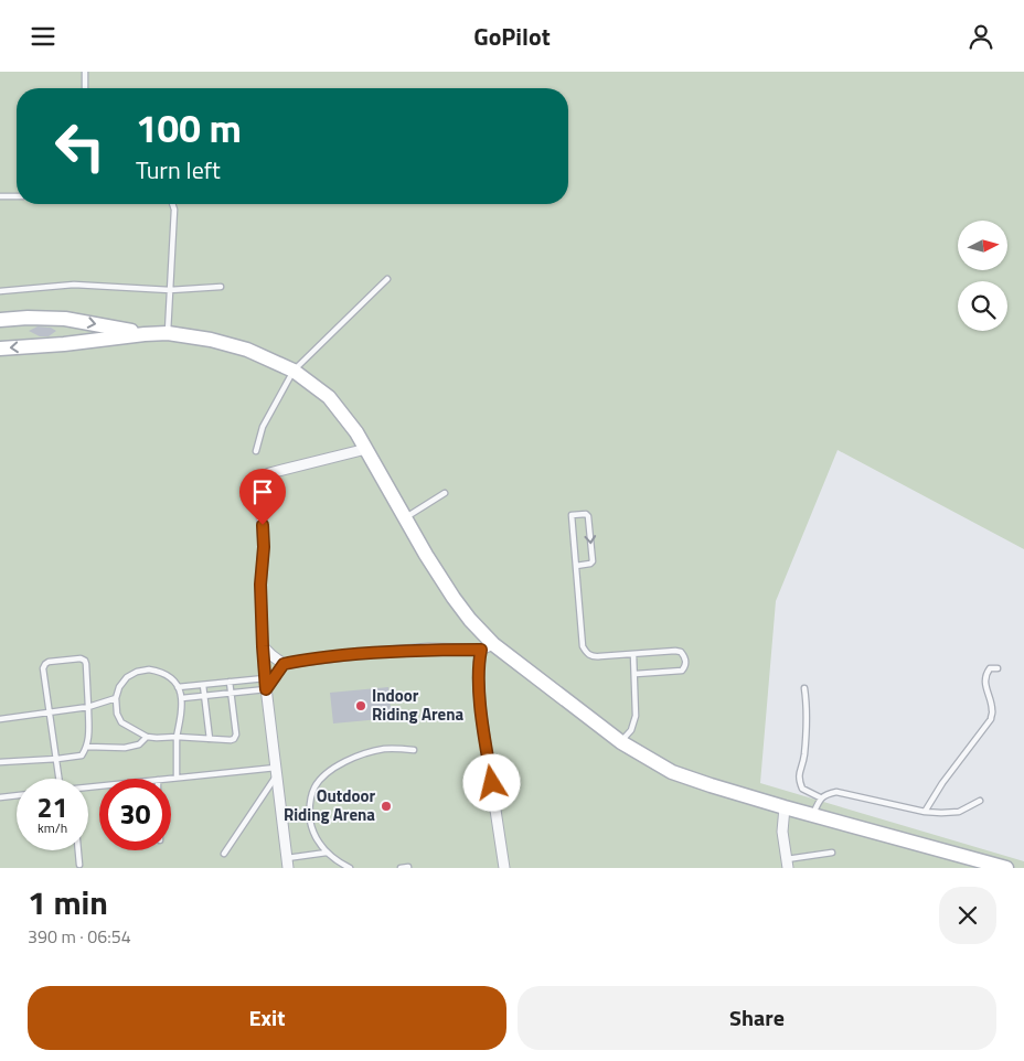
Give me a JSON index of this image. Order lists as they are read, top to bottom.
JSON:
{
  "places": ["Indoor Riding Arena", "Outdoor Riding Arena"],
  "north": "right",
  "page": {
    "header": "GoPilot",
    "turn": ["100 m", "Turn left"],
    "speed": "21 km/h",
    "limit": "30",
    "heading": ["1 min", "390 m · 06:54"],
    "buttons": ["Exit", "Share"]
  }
}
